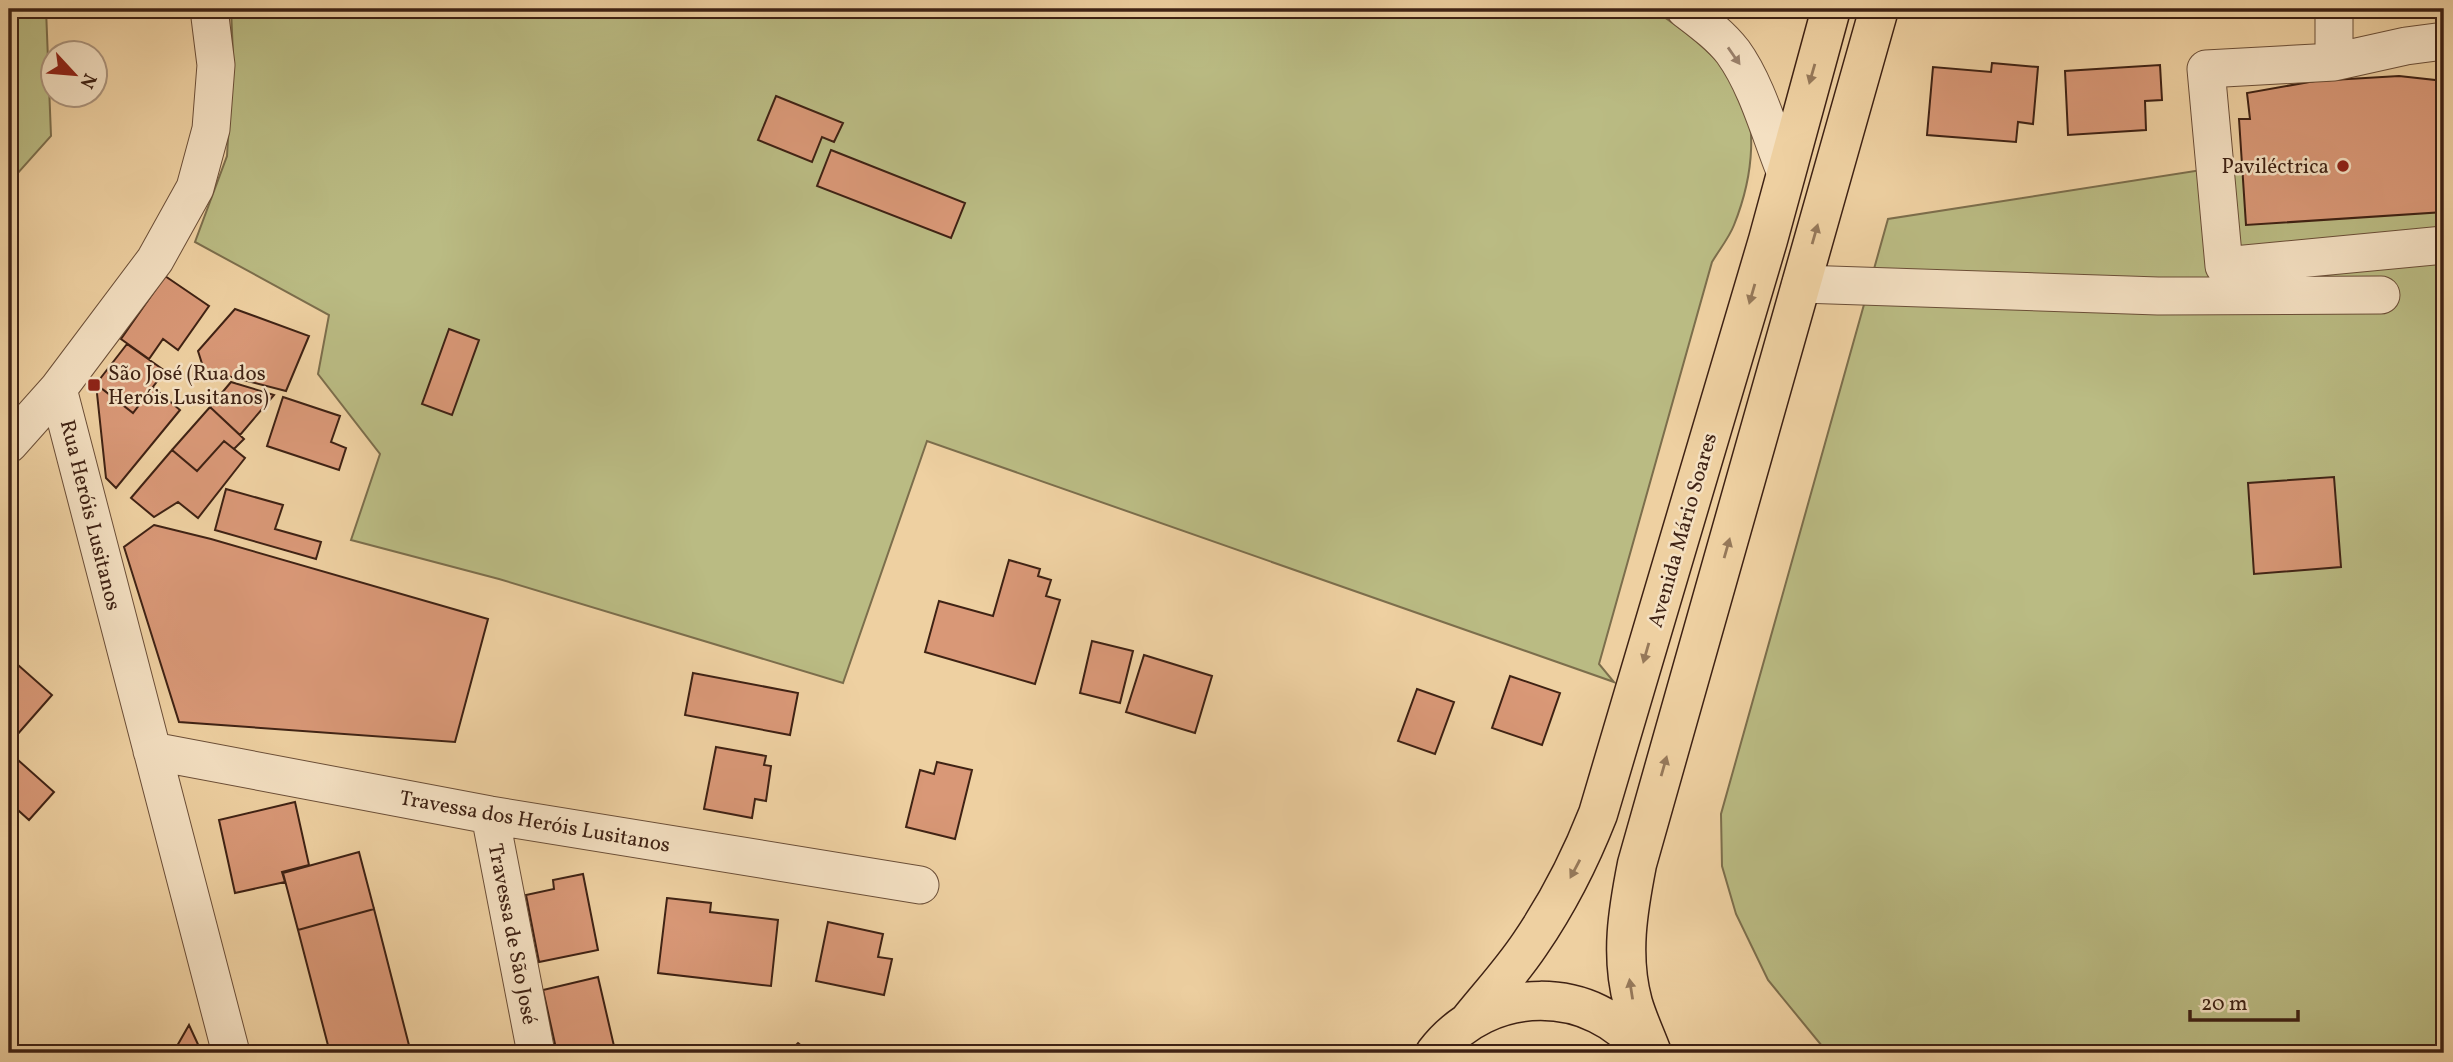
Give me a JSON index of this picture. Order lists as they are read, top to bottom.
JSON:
{
  "streets": {
    "main road": ["Avenida Mário Soares"],
    "street": ["Rua Heróis Lusitanos", "Travessa dos Heróis Lusitanos", "Travessa de São José"]
  },
  "crossings": [
    ["Rua Heróis Lusitanos", "Travessa dos Heróis Lusitanos"],
    ["Travessa dos Heróis Lusitanos", "Travessa de São José"]
  ],
  "places": {
    "other": ["Paviléctrica"],
    "transit": ["São José (Rua dos Heróis Lusitanos)"]
  },
  "scale_bar": "20 m",
  "north": "bottom right"
}
